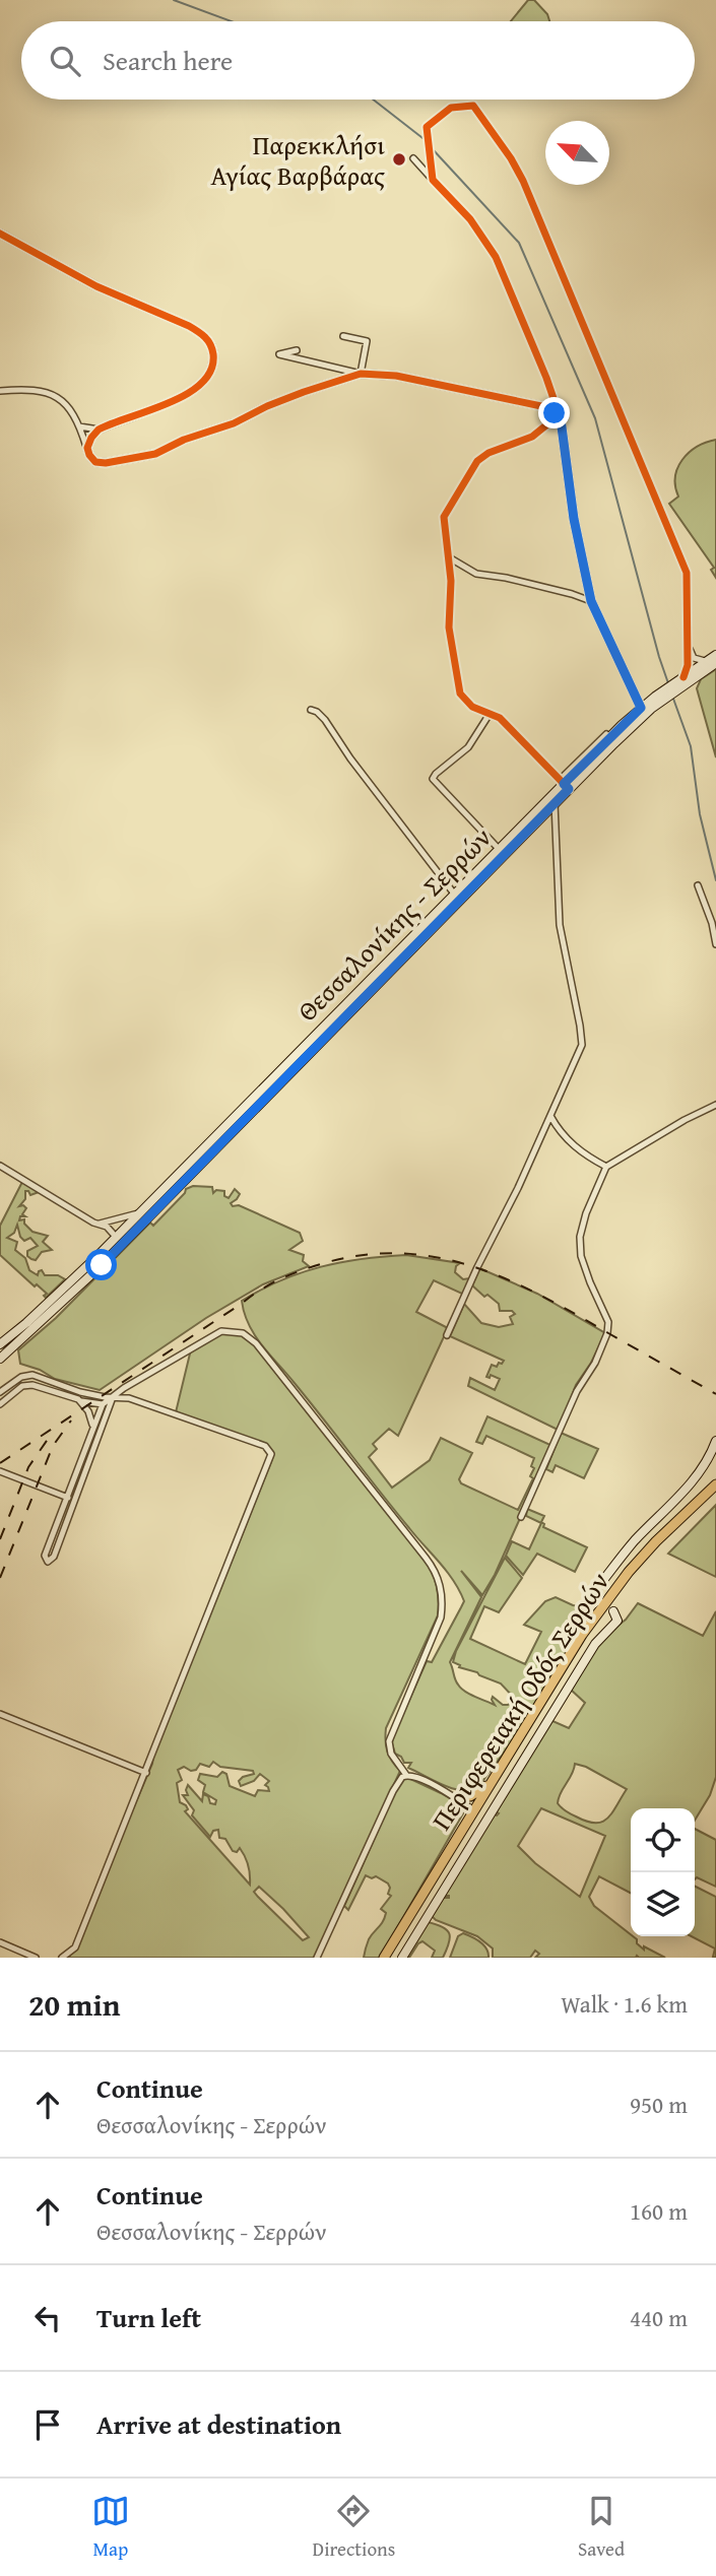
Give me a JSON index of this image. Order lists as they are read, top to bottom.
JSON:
{
  "streets": {
    "main road": ["Θεσσαλονίκης - Σερρών", "Περιφερειακή Οδός Σερρών"]
  },
  "places": ["Παρεκκλήσι Αγίας Βαρβάρας"],
  "north": "top left",
  "page": {
    "search": "Search here",
    "heading": ["20 min", "Walk · 1.6 km"],
    "list": [
      ["Continue", "Θεσσαλονίκης - Σερρών", "950 m"],
      ["Continue", "Θεσσαλονίκης - Σερρών", "160 m"],
      ["Turn left", "440 m"],
      "Arrive at destination"
    ],
    "nav": ["Map", "Directions", "Saved"]
  }
}
